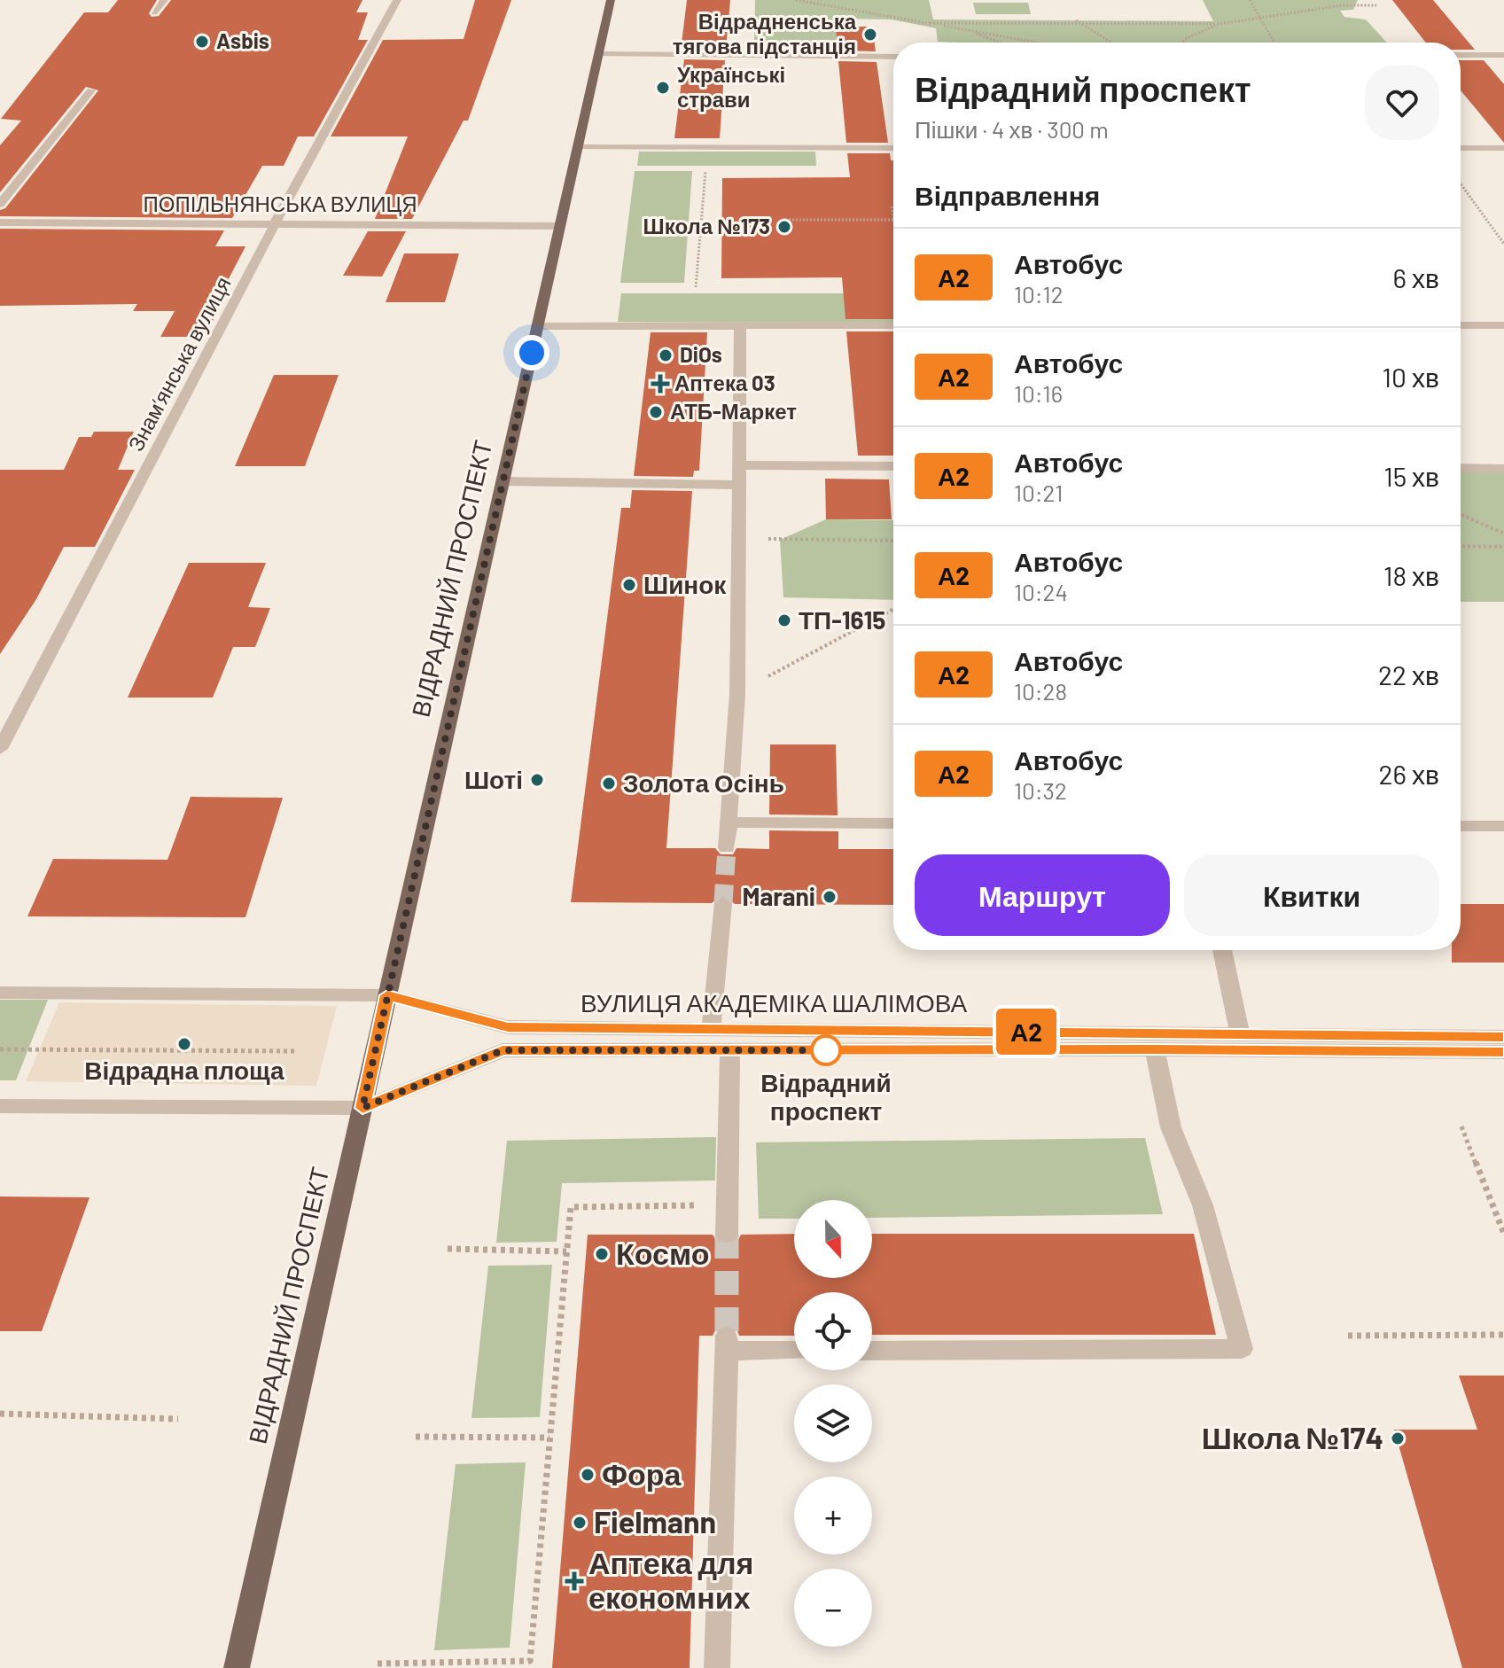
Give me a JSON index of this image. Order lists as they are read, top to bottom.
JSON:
{
  "streets": {
    "main road": ["ВІДРАДНИЙ ПРОСПЕКТ"],
    "street": ["ПОПІЛЬНЯНСЬКА ВУЛИЦЯ", "Знамʼянська вулиця", "ВУЛИЦЯ АКАДЕМІКА ШАЛІМОВА"]
  },
  "crossings": [
    ["ПОПІЛЬНЯНСЬКА ВУЛИЦЯ", "Знамʼянська вулиця"],
    ["ПОПІЛЬНЯНСЬКА ВУЛИЦЯ", "ВІДРАДНИЙ ПРОСПЕКТ"],
    ["ВІДРАДНИЙ ПРОСПЕКТ", "ВУЛИЦЯ АКАДЕМІКА ШАЛІМОВА"]
  ],
  "places": {
    "other": [
      "Відрадненська тягова підстанція",
      "Asbis",
      "Українські страви",
      "Школа №173",
      "DiOs",
      "АТБ-Маркет",
      "Шинок",
      "ТП-1615",
      "Шоті",
      "Золота Осінь",
      "Marani",
      "Відрадна площа",
      "Відрадний проспект",
      "Космо",
      "Школа №174",
      "Фора",
      "Fielmann"
    ],
    "health": ["Аптека 03", "Аптека для економних"]
  },
  "lines": ["bus line А2"],
  "north": "bottom",
  "page": {
    "on_map": "А2",
    "heading": [
      ["Відрадний проспект", "Пішки · 4 хв · 300 m"],
      "Відправлення"
    ],
    "list": [
      {
        "mark": "А2",
        "name": "Автобус",
        "note": "10:12",
        "value": "6 хв"
      },
      {
        "mark": "А2",
        "name": "Автобус",
        "note": "10:16",
        "value": "10 хв"
      },
      {
        "mark": "А2",
        "name": "Автобус",
        "note": "10:21",
        "value": "15 хв"
      },
      {
        "mark": "А2",
        "name": "Автобус",
        "note": "10:24",
        "value": "18 хв"
      },
      {
        "mark": "А2",
        "name": "Автобус",
        "note": "10:28",
        "value": "22 хв"
      },
      {
        "mark": "А2",
        "name": "Автобус",
        "note": "10:32",
        "value": "26 хв"
      }
    ],
    "buttons": ["Маршрут", "Квитки"],
    "map_buttons": ["+", "−"]
  }
}
